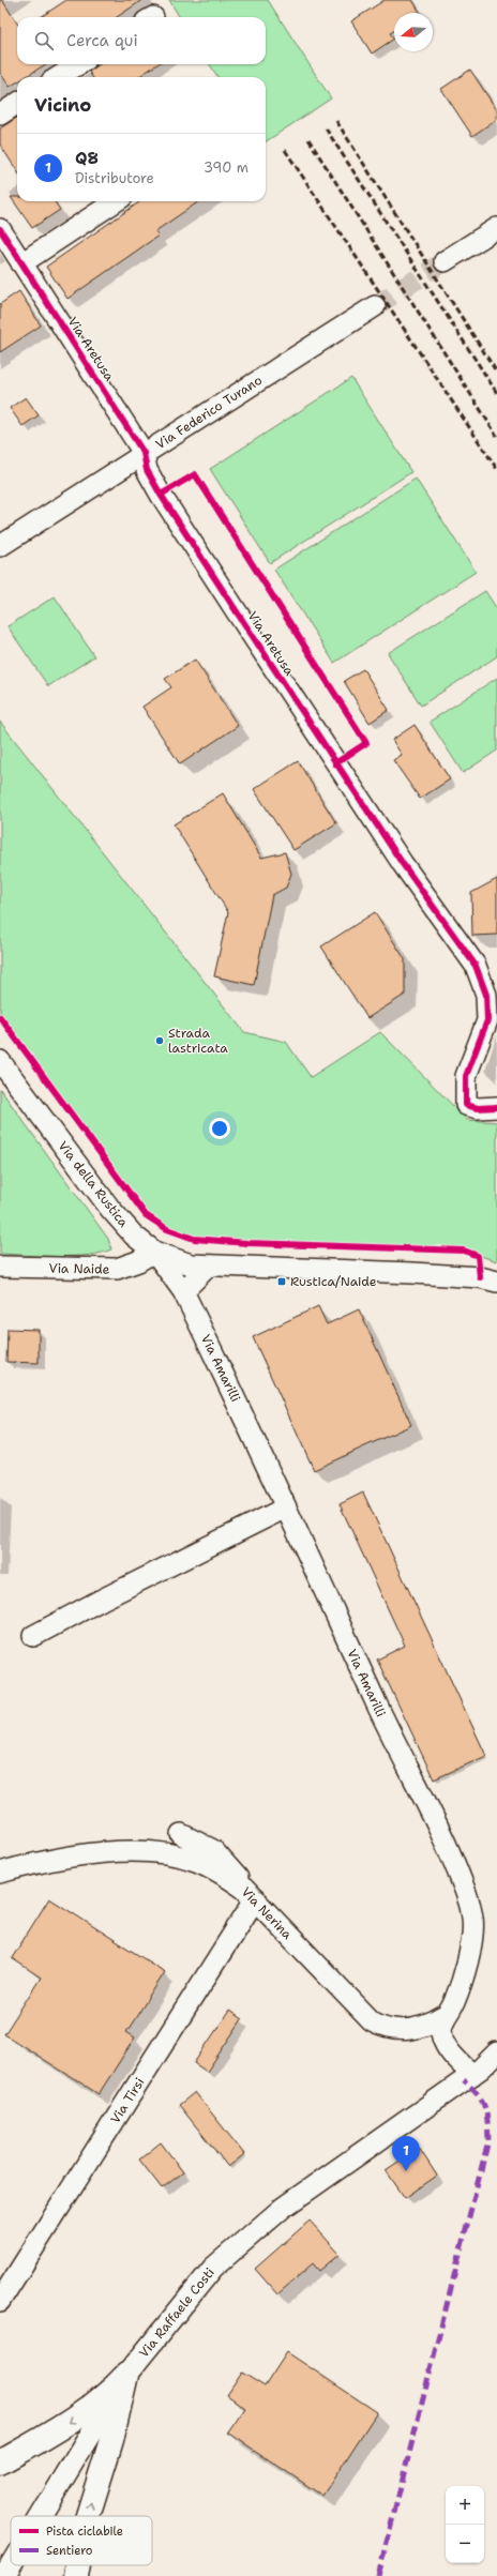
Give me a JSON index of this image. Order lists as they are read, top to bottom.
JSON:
{
  "streets": {
    "street": [
      "Via Aretusa",
      "Via Federico Turano",
      "Via della Rustica",
      "Via Naide",
      "Via Amarilli",
      "Via Nerina",
      "Via Tirsi",
      "Via Raffaele Costi"
    ]
  },
  "crossings": [
    ["Via Aretusa", "Via Federico Turano"],
    ["Via della Rustica", "Via Naide"],
    ["Via della Rustica", "Via Amarilli"],
    ["Via Naide", "Via Amarilli"],
    ["Via Amarilli", "Via Nerina"],
    ["Via Nerina", "Via Tirsi"]
  ],
  "places": {
    "other": ["Strada lastricata"],
    "transit": ["Rustica/Naide"]
  },
  "legend": ["Pista ciclabile", "Sentiero"],
  "north": "left",
  "page": {
    "search": "Cerca qui",
    "heading": "Vicino",
    "list": [
      {
        "mark": "1",
        "name": "Q8",
        "note": "Distributore",
        "value": "390 m"
      }
    ],
    "pins": "1",
    "map_buttons": ["+", "−"]
  }
}
